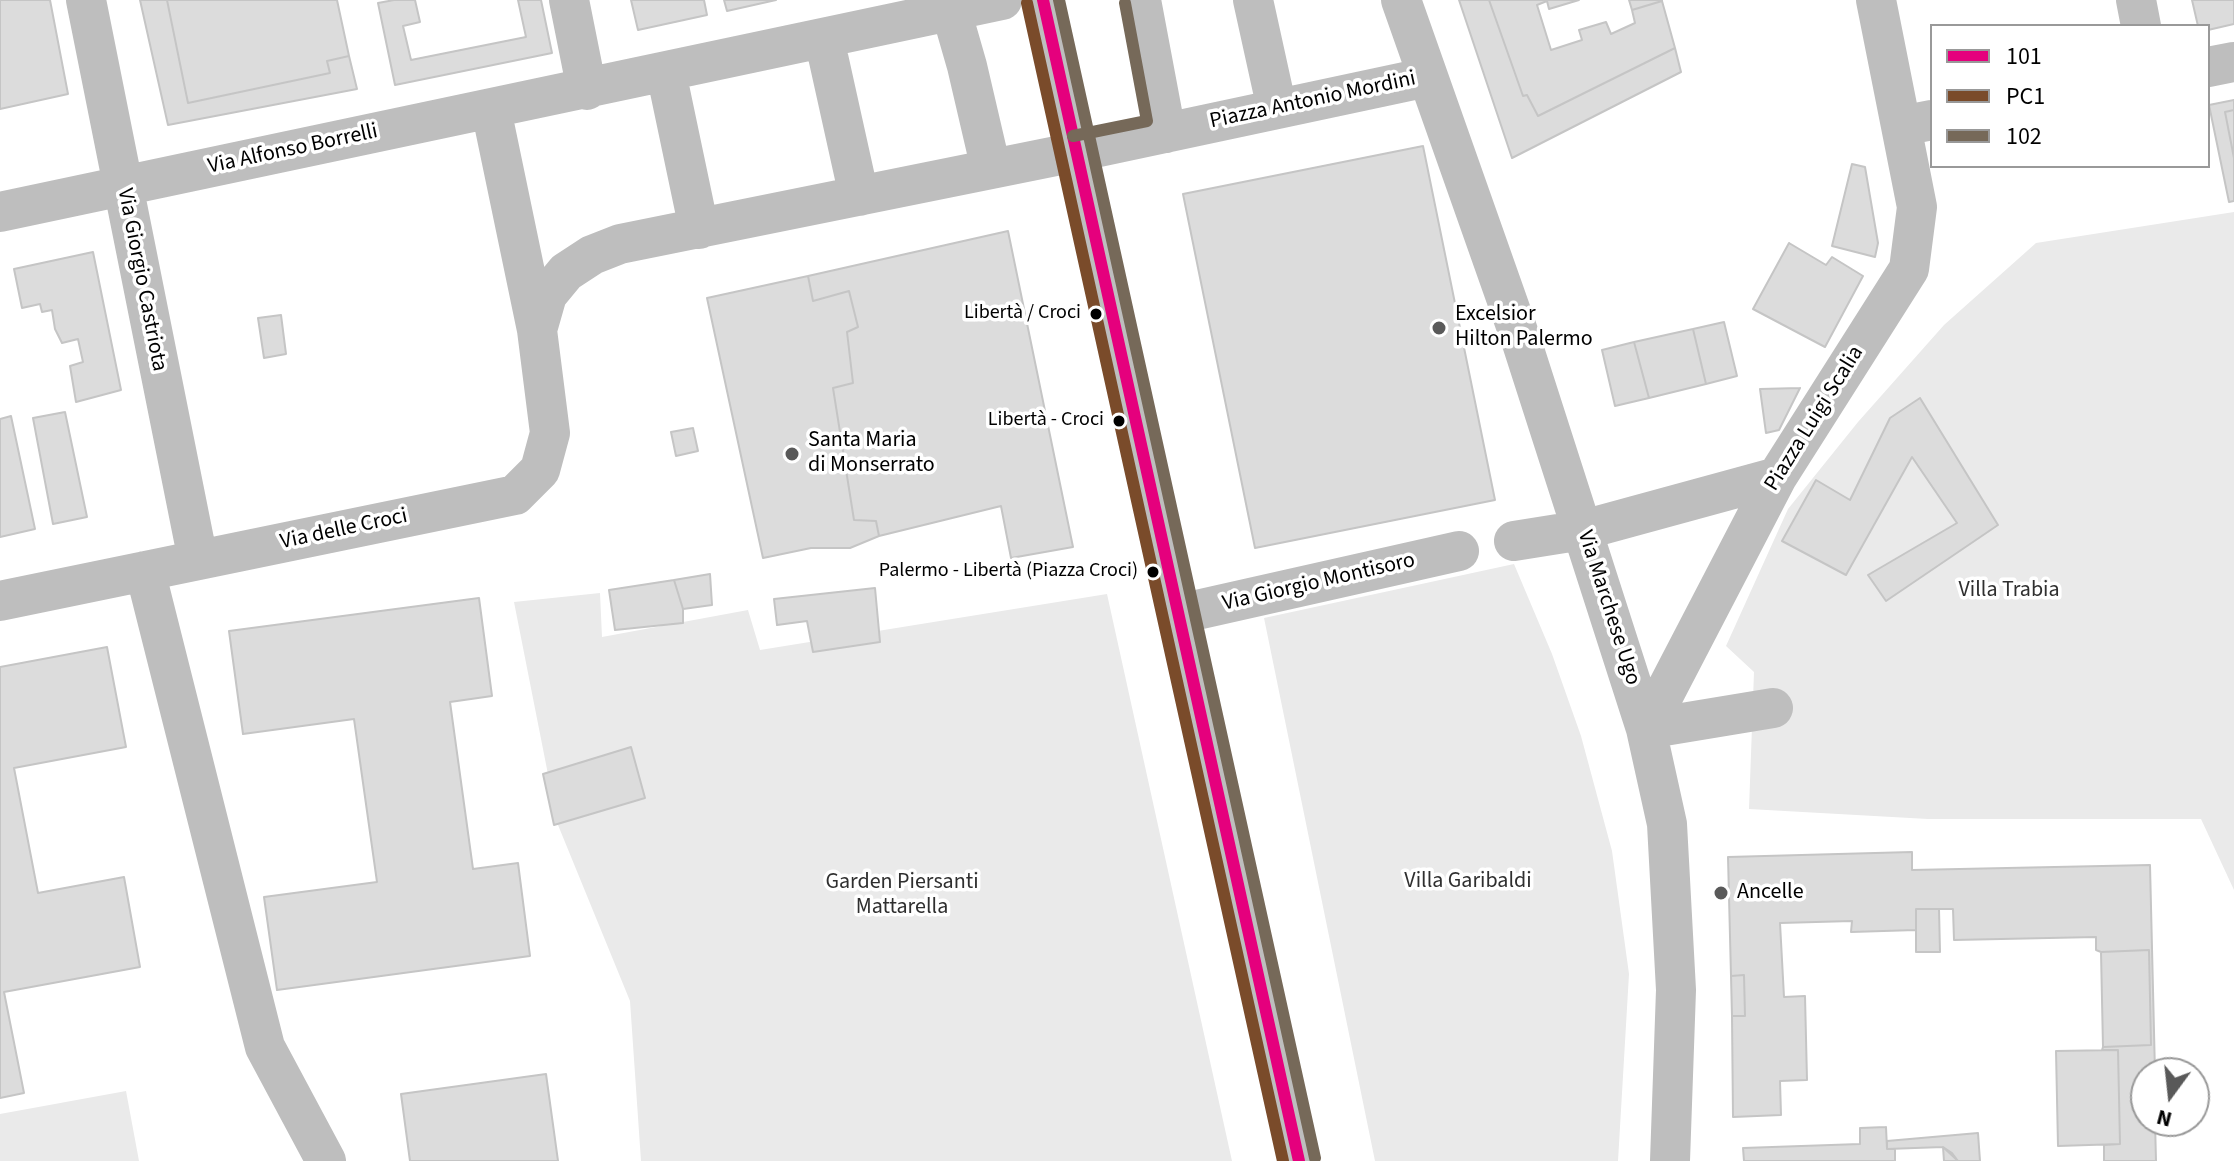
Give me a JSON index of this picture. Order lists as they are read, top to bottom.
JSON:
{
  "streets": {
    "street": [
      "Piazza Antonio Mordini",
      "Via Alfonso Borrelli",
      "Via Giorgio Castriota",
      "Piazza Luigi Scalia",
      "Via delle Croci",
      "Via Giorgio Montisoro",
      "Via Marchese Ugo"
    ]
  },
  "crossings": [
    ["Piazza Antonio Mordini", "Via delle Croci"],
    ["Piazza Antonio Mordini", "Via Marchese Ugo"],
    ["Via Alfonso Borrelli", "Via Giorgio Castriota"],
    ["Via Alfonso Borrelli", "Via delle Croci"],
    ["Via Giorgio Castriota", "Via delle Croci"],
    ["Piazza Luigi Scalia", "Via Marchese Ugo"]
  ],
  "parks": ["Villa Trabia", "Villa Garibaldi", "Garden Piersanti Mattarella"],
  "places": [
    "Libertà / Croci",
    "Excelsior Hilton Palermo",
    "Libertà - Croci",
    "Santa Maria di Monserrato",
    "Palermo - Libertà (Piazza Croci)",
    "Ancelle"
  ],
  "lines": ["transit line 101", "transit line 102", "transit line PC1"],
  "legend": ["101", "PC1", "102"],
  "north": "bottom"
}
